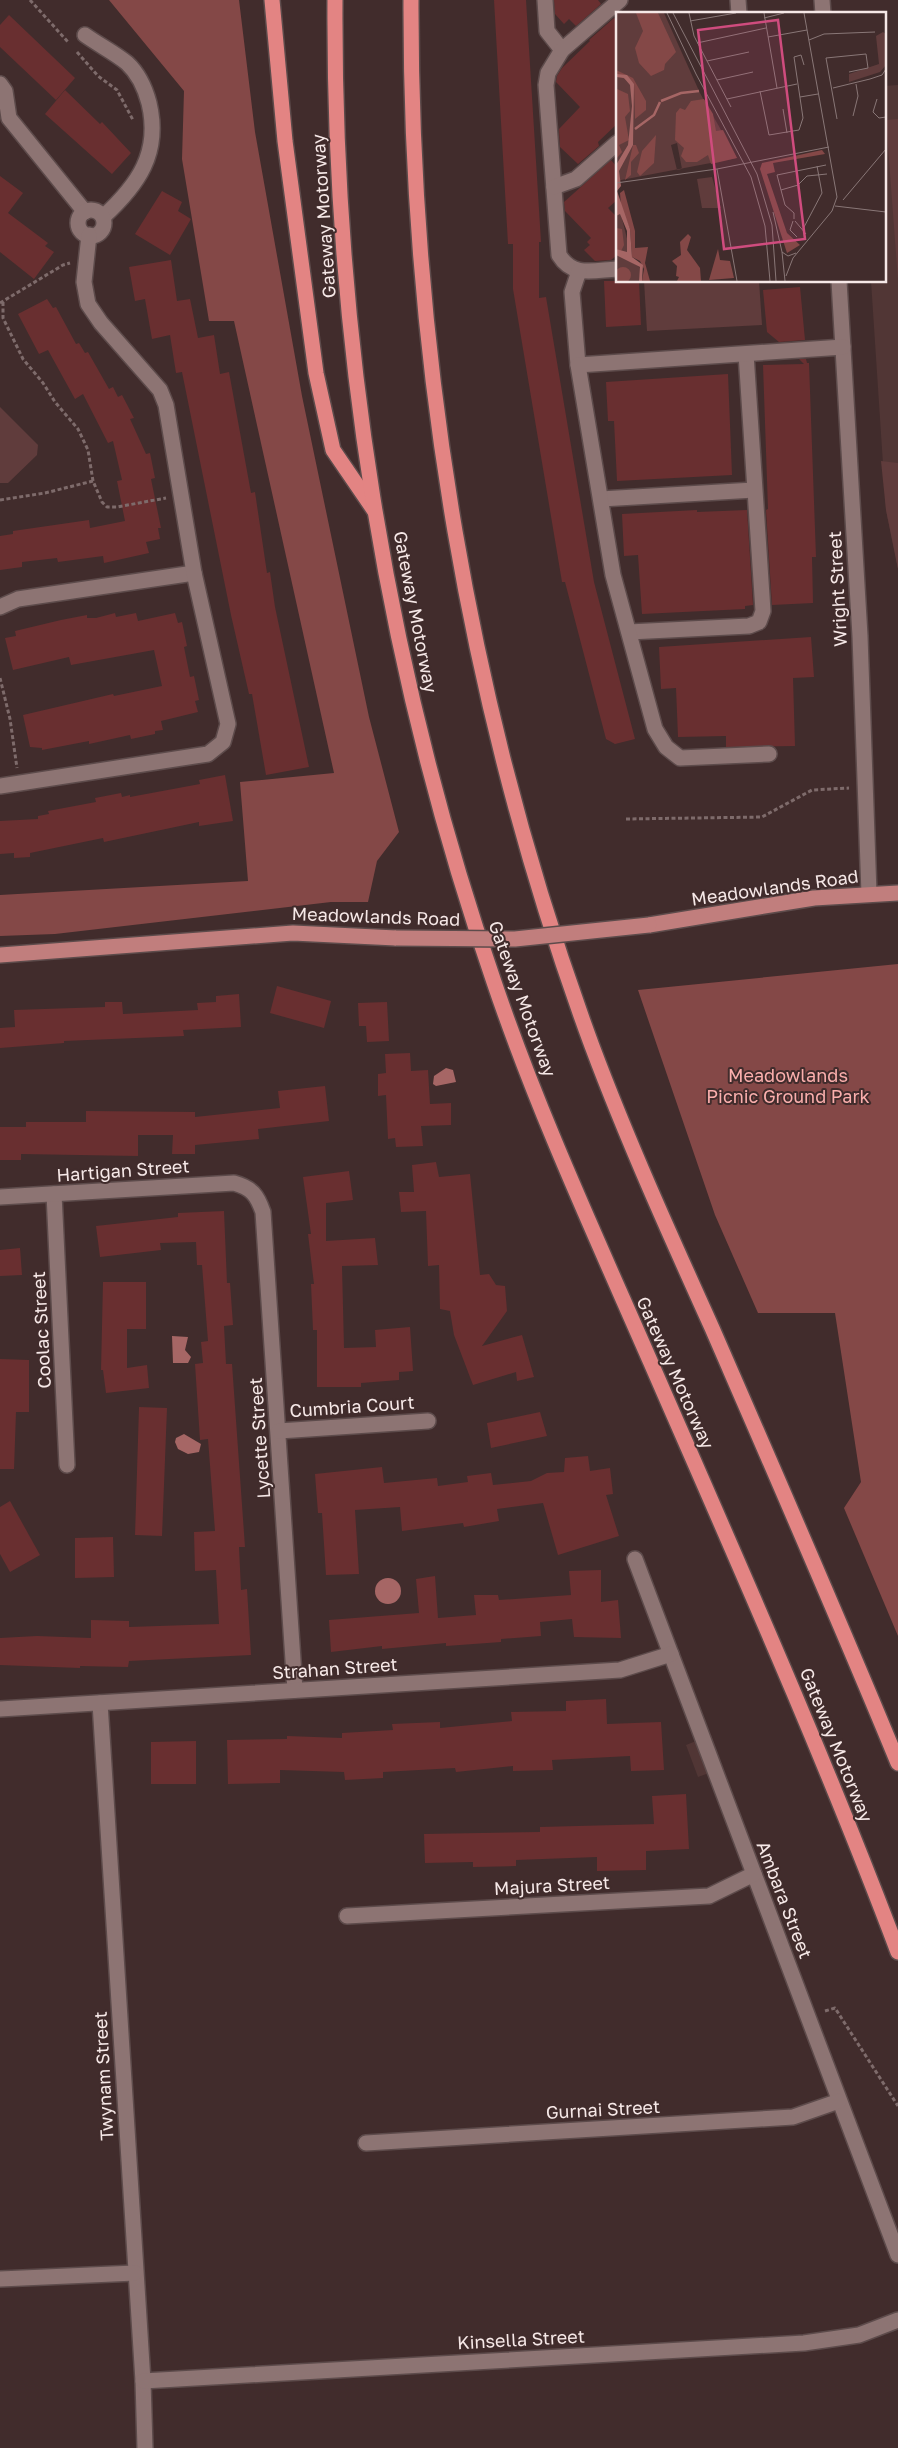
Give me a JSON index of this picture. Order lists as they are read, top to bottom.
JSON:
{
  "streets": {
    "highway": ["Gateway Motorway"],
    "main road": ["Meadowlands Road"],
    "street": [
      "Wright Street",
      "Hartigan Street",
      "Coolac Street",
      "Cumbria Court",
      "Lycette Street",
      "Strahan Street",
      "Majura Street",
      "Ambara Street",
      "Twynam Street",
      "Gurnai Street",
      "Kinsella Street"
    ]
  },
  "crossings": [
    ["Wright Street", "Meadowlands Road"],
    ["Hartigan Street", "Coolac Street"],
    ["Hartigan Street", "Lycette Street"],
    ["Cumbria Court", "Lycette Street"],
    ["Lycette Street", "Strahan Street"],
    ["Strahan Street", "Ambara Street"],
    ["Strahan Street", "Twynam Street"],
    ["Majura Street", "Ambara Street"],
    ["Ambara Street", "Gurnai Street"],
    ["Twynam Street", "Kinsella Street"]
  ],
  "parks": ["Meadowlands Picnic Ground Park"]
}
